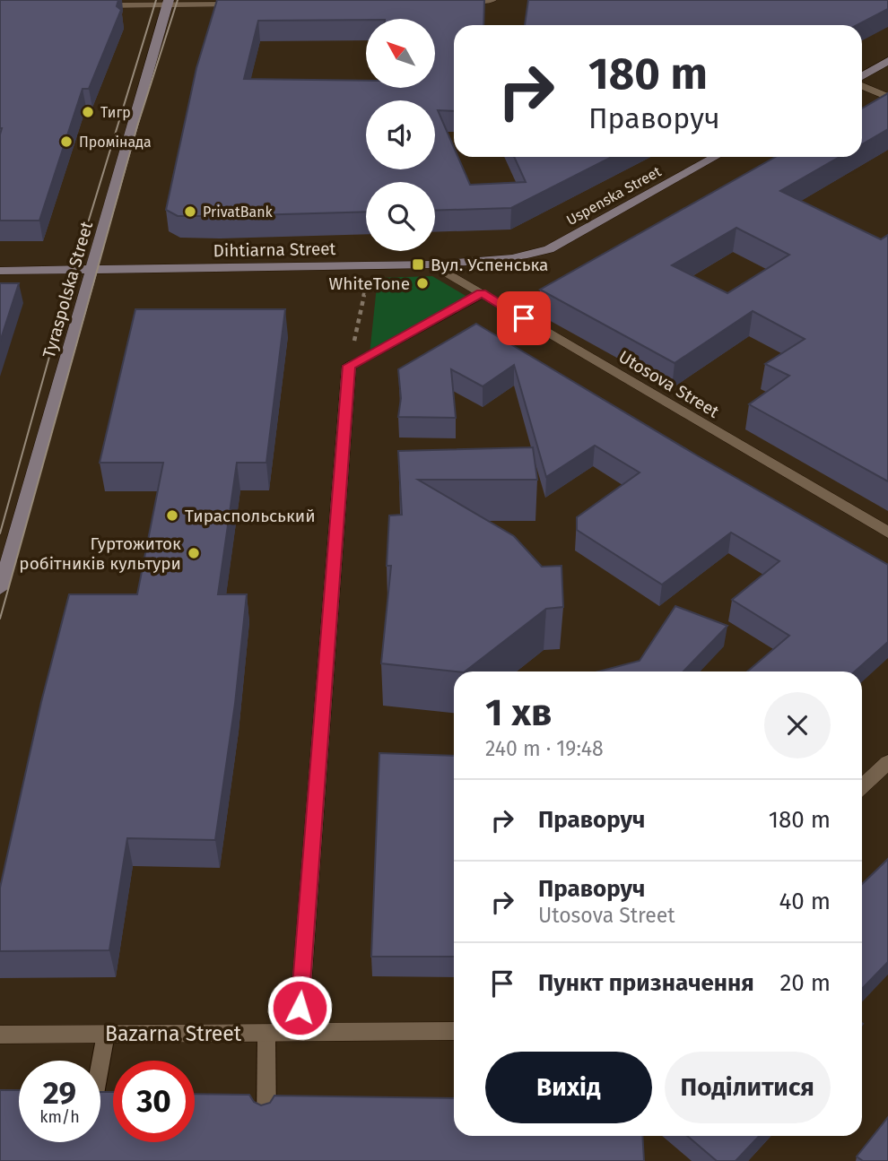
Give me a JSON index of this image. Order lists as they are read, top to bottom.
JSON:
{
  "streets": {
    "main road": ["Uspenska Street", "Dihtiarna Street", "Tyraspolska Street"],
    "street": ["Utosova Street", "Bazarna Street"]
  },
  "crossings": [
    ["Uspenska Street", "Dihtiarna Street"],
    ["Dihtiarna Street", "Tyraspolska Street"],
    ["Dihtiarna Street", "Utosova Street"]
  ],
  "places": {
    "other": [
      "Тигр",
      "Промінада",
      "PrivatBank",
      "WhiteTone",
      "Тираспольський",
      "Гуртожиток робітників культури"
    ],
    "transit": ["Вул. Успенська"]
  },
  "north": "top left",
  "page": {
    "turn": ["180 m", "Праворуч"],
    "heading": ["1 хв", "240 m · 19:48"],
    "list": [
      {
        "name": "Праворуч",
        "value": "180 m"
      },
      {
        "name": "Праворуч",
        "note": "Utosova Street",
        "value": "40 m"
      },
      {
        "name": "Пункт призначення",
        "value": "20 m"
      }
    ],
    "buttons": ["Вихід", "Поділитися"],
    "speed": "29 km/h",
    "limit": "30"
  }
}
